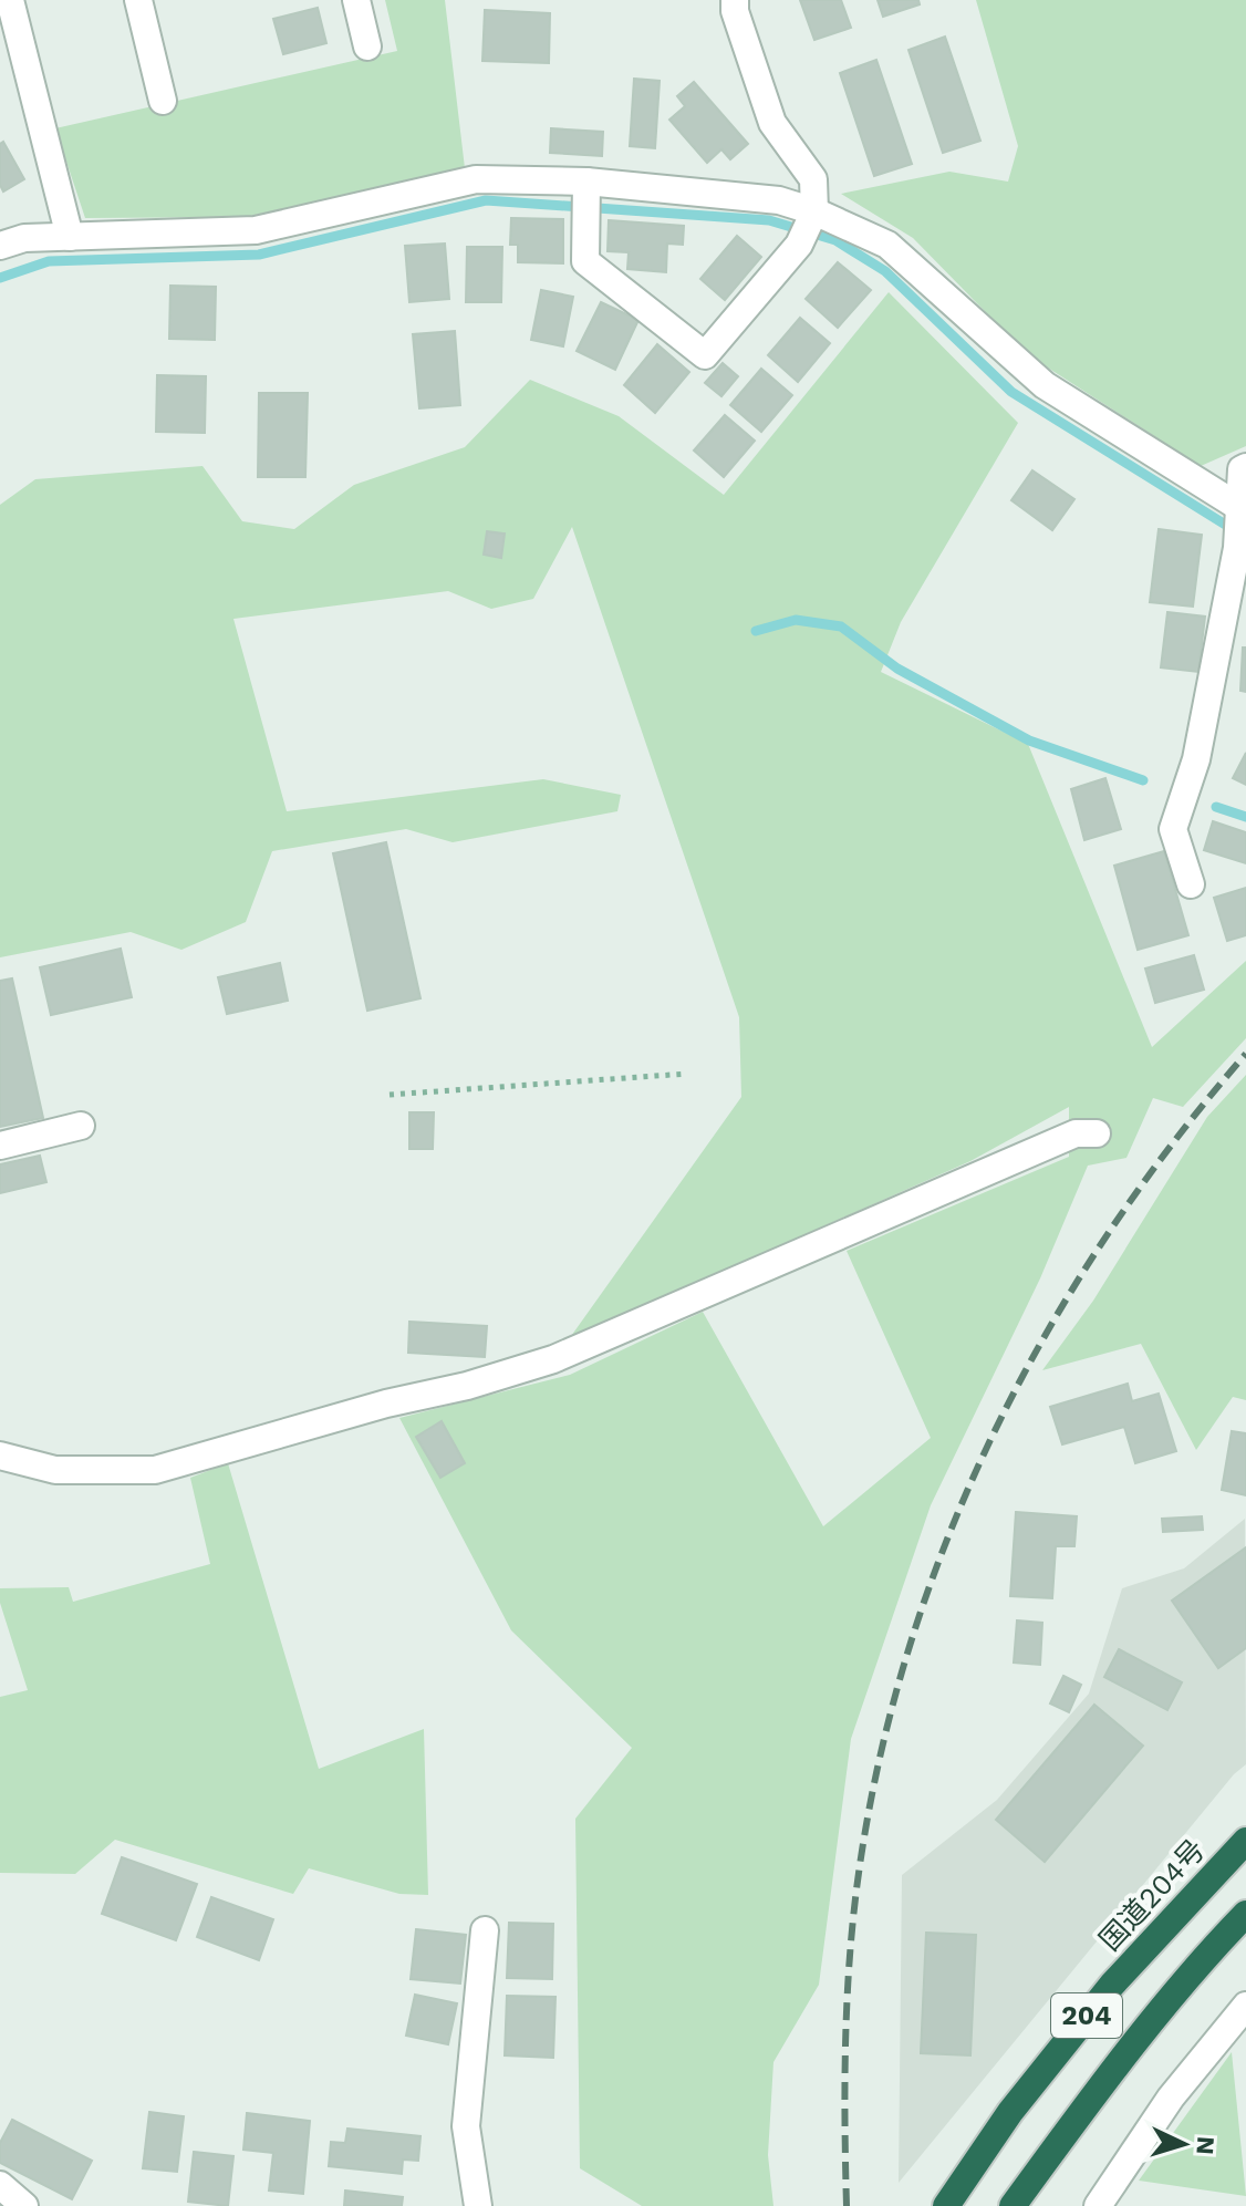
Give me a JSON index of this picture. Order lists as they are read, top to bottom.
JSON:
{
  "streets": {
    "highway": ["国道204号", "204"]
  },
  "north": "right"
}
